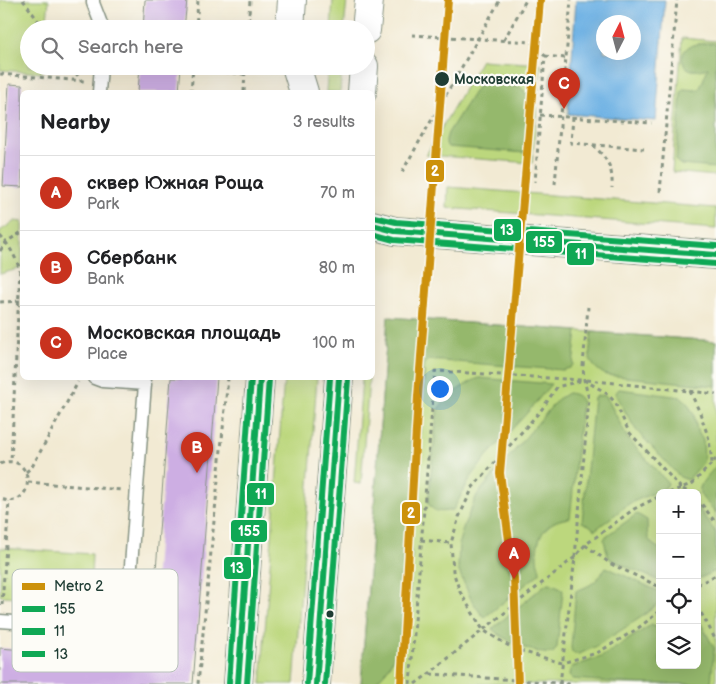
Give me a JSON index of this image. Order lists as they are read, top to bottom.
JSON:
{
  "places": ["Московская"],
  "lines": [
    "metro line 2",
    "transit line 13",
    "transit line 155",
    "transit line 11"
  ],
  "legend": [
    "Metro 2",
    "155",
    "11",
    "13"
  ],
  "north": "top",
  "page": {
    "search": "Search here",
    "pins": ["C", "B", "A"],
    "heading": ["Nearby", "3 results"],
    "list": [
      {
        "mark": "A",
        "name": "сквер Южная Роща",
        "note": "Park",
        "value": "70 m"
      },
      {
        "mark": "B",
        "name": "Сбербанк",
        "note": "Bank",
        "value": "80 m"
      },
      {
        "mark": "C",
        "name": "Московская площадь",
        "note": "Place",
        "value": "100 m"
      }
    ],
    "map_buttons": ["+", "−"]
  }
}
